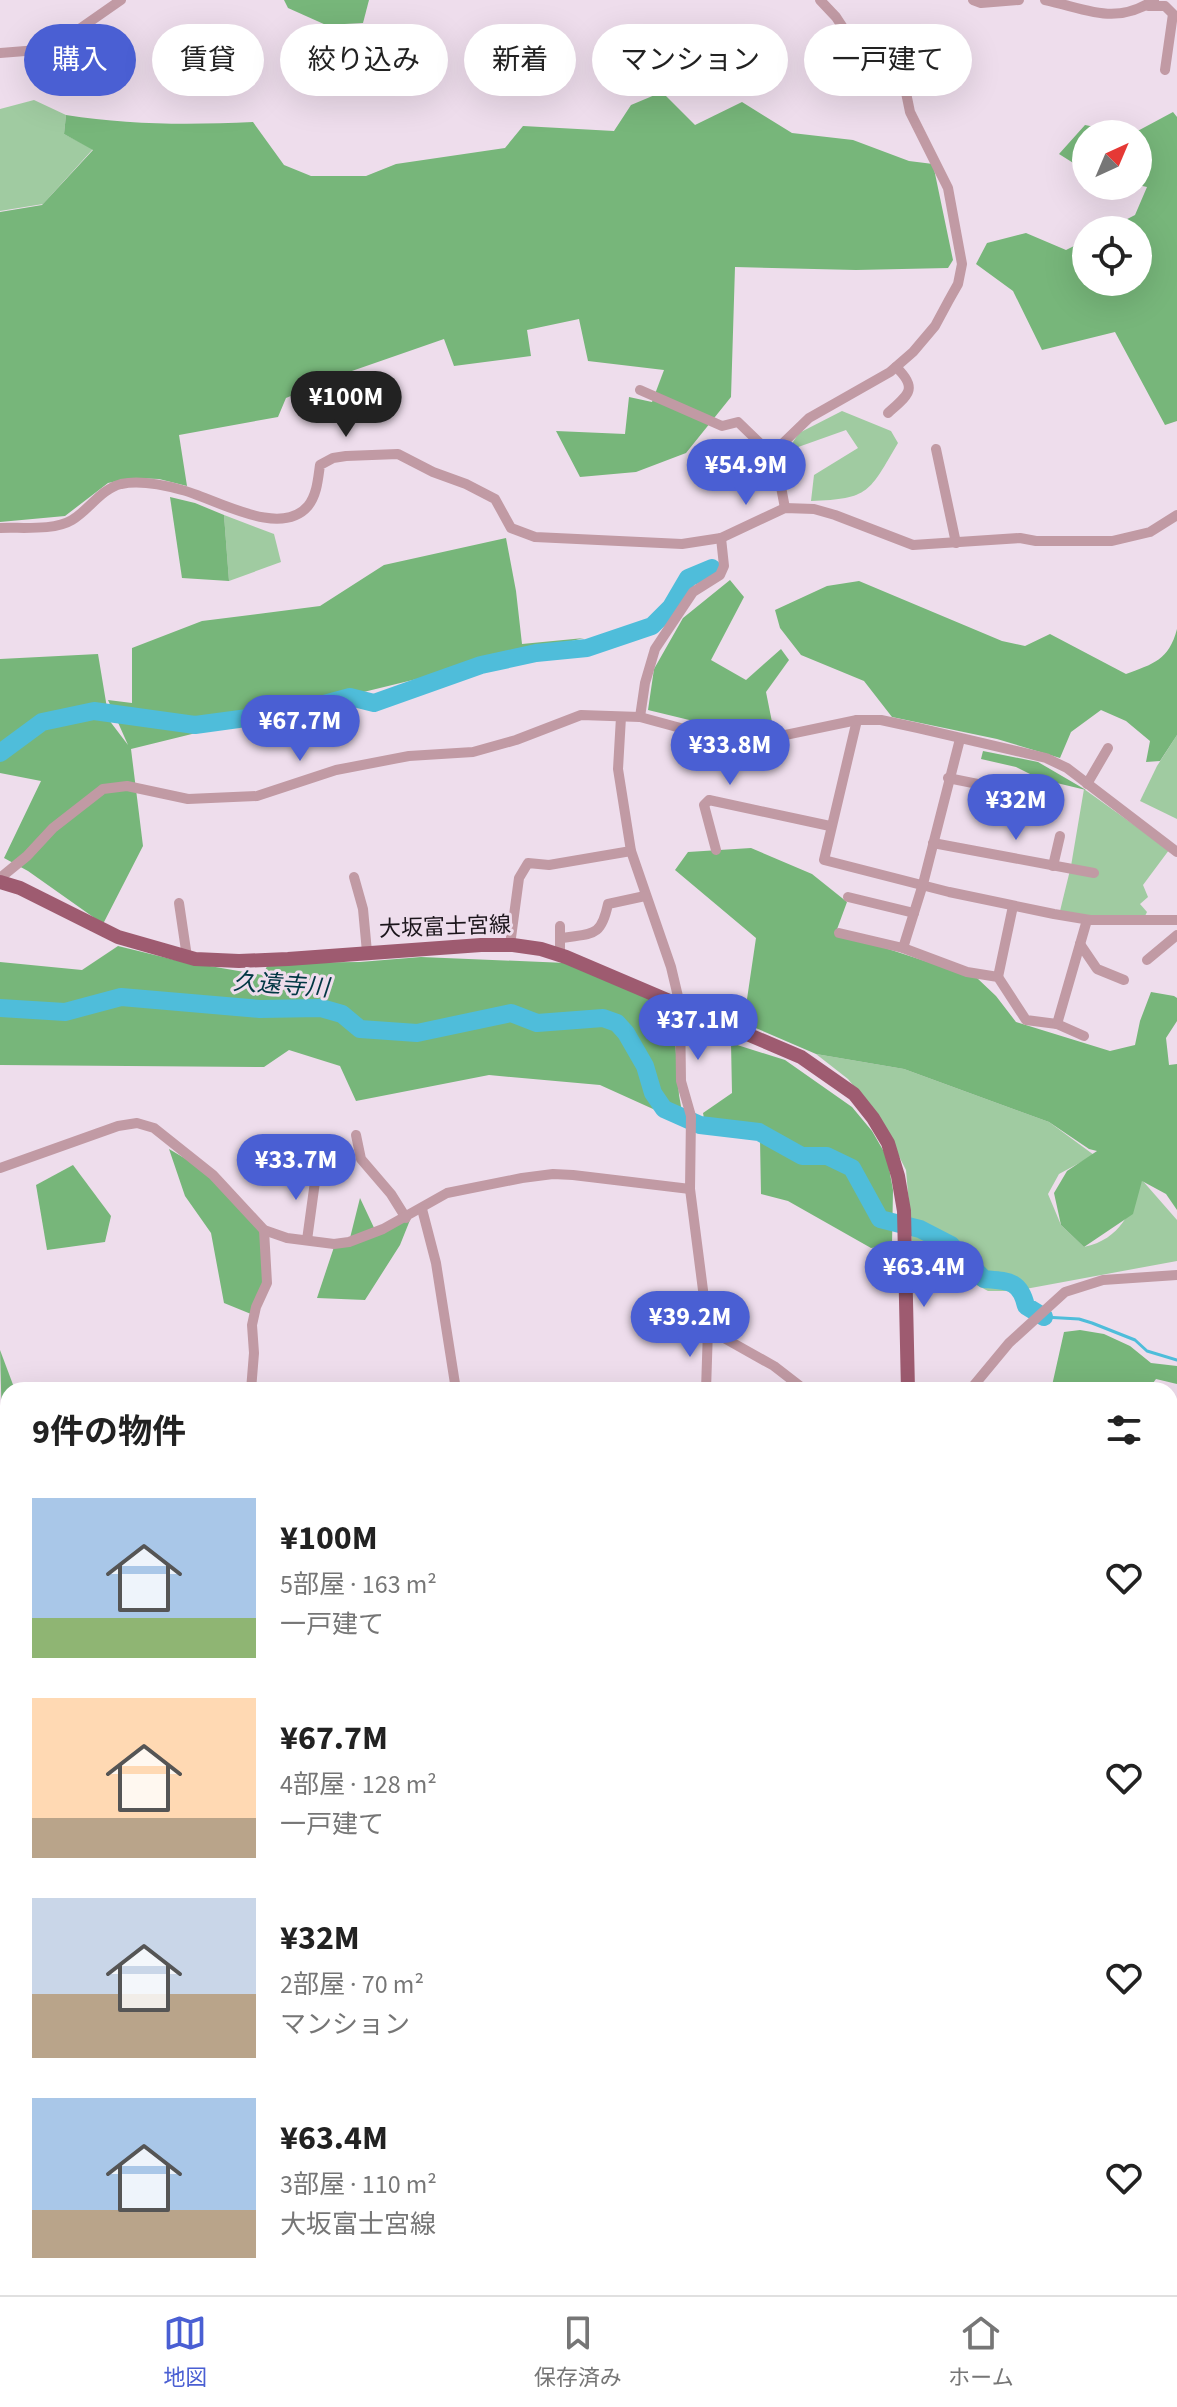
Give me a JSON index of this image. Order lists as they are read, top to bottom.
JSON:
{
  "streets": {
    "main road": ["大坂富士宮線"]
  },
  "water": ["久遠寺川"],
  "north": "top right",
  "page": {
    "chip": [
      "購入",
      "賃貸",
      "絞り込み",
      "新着",
      "マンション",
      "一戸建て"
    ],
    "price": [
      "¥100M",
      "¥54.9M",
      "¥67.7M",
      "¥33.8M",
      "¥32M",
      "¥37.1M",
      "¥33.7M",
      "¥63.4M",
      "¥39.2M"
    ],
    "heading": "9件の物件",
    "list": [
      {
        "name": "¥100M",
        "note": "5部屋 · 163 m² · 一戸建て"
      },
      {
        "name": "¥67.7M",
        "note": "4部屋 · 128 m² · 一戸建て"
      },
      {
        "name": "¥32M",
        "note": "2部屋 · 70 m² · マンション"
      },
      {
        "name": "¥63.4M",
        "note": "3部屋 · 110 m² · 大坂富士宮線"
      }
    ],
    "tabs": ["地図", "保存済み", "ホーム"]
  }
}
